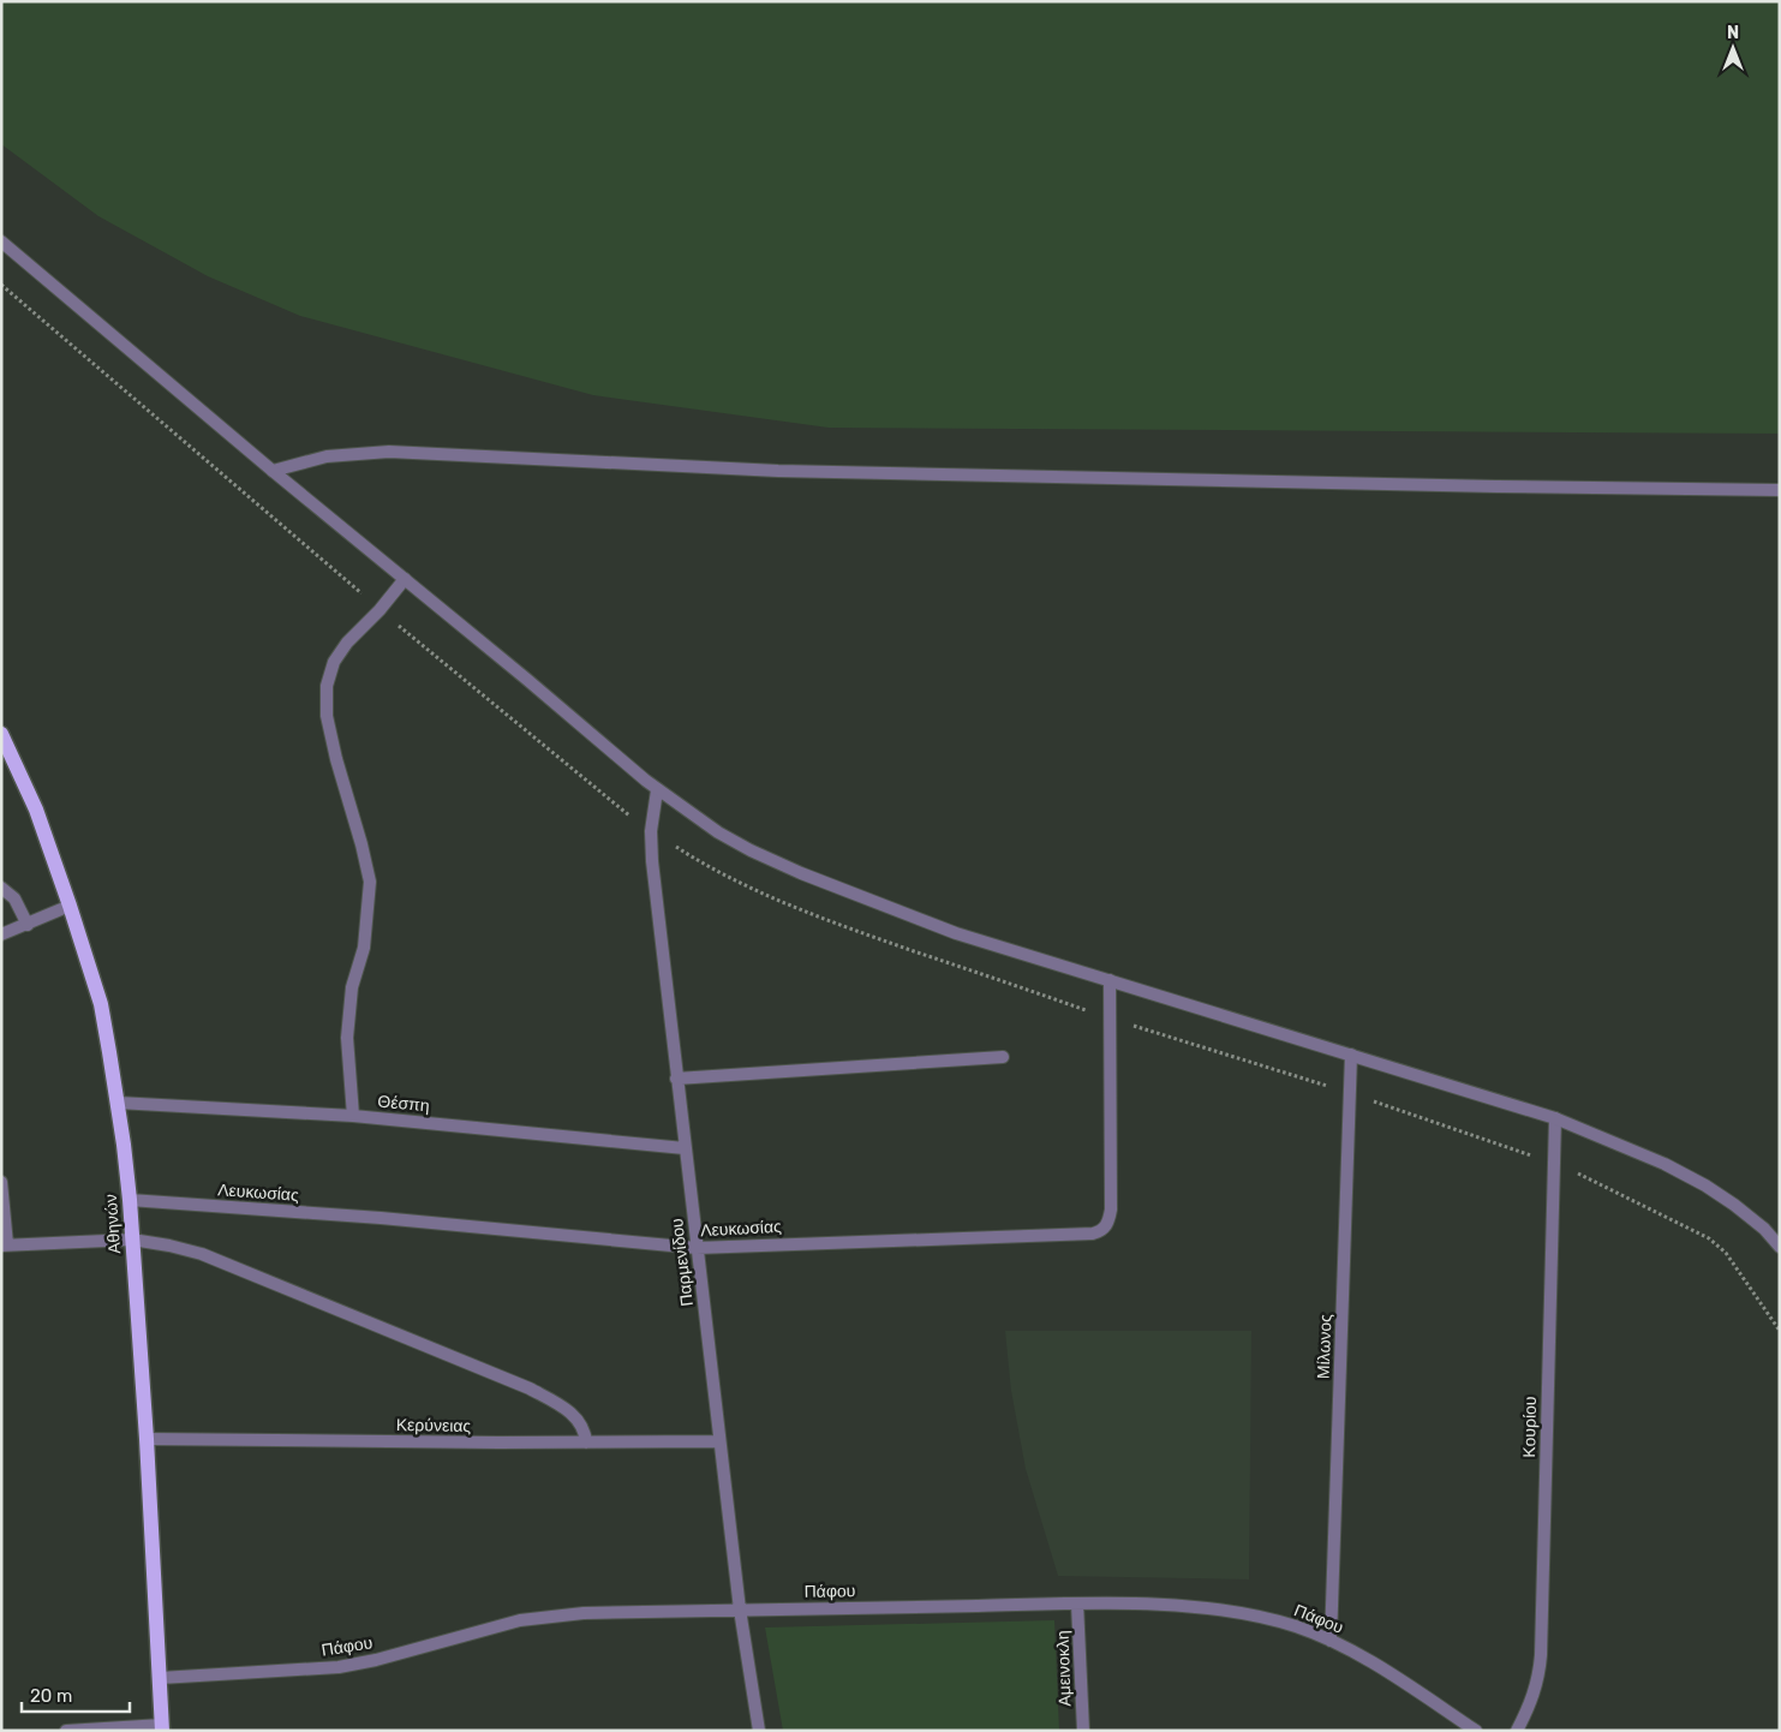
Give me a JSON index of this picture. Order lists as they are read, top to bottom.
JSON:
{
  "streets": {
    "main road": ["Αθηνών"],
    "street": [
      "Θέσπη",
      "Λευκωσίας",
      "Παρμενίδου",
      "Μίλωνος",
      "Κερύνειας",
      "Κουρίου",
      "Πάφου",
      "Αμεινοκλη"
    ]
  },
  "crossings": [
    ["Θέσπη", "Αθηνών"],
    ["Θέσπη", "Παρμενίδου"],
    ["Λευκωσίας", "Αθηνών"],
    ["Λευκωσίας", "Παρμενίδου"],
    ["Αθηνών", "Κερύνειας"],
    ["Αθηνών", "Πάφου"],
    ["Παρμενίδου", "Κερύνειας"],
    ["Παρμενίδου", "Πάφου"],
    ["Μίλωνος", "Πάφου"],
    ["Πάφου", "Αμεινοκλη"]
  ],
  "scale_bar": "20 m",
  "north": "top"
}
